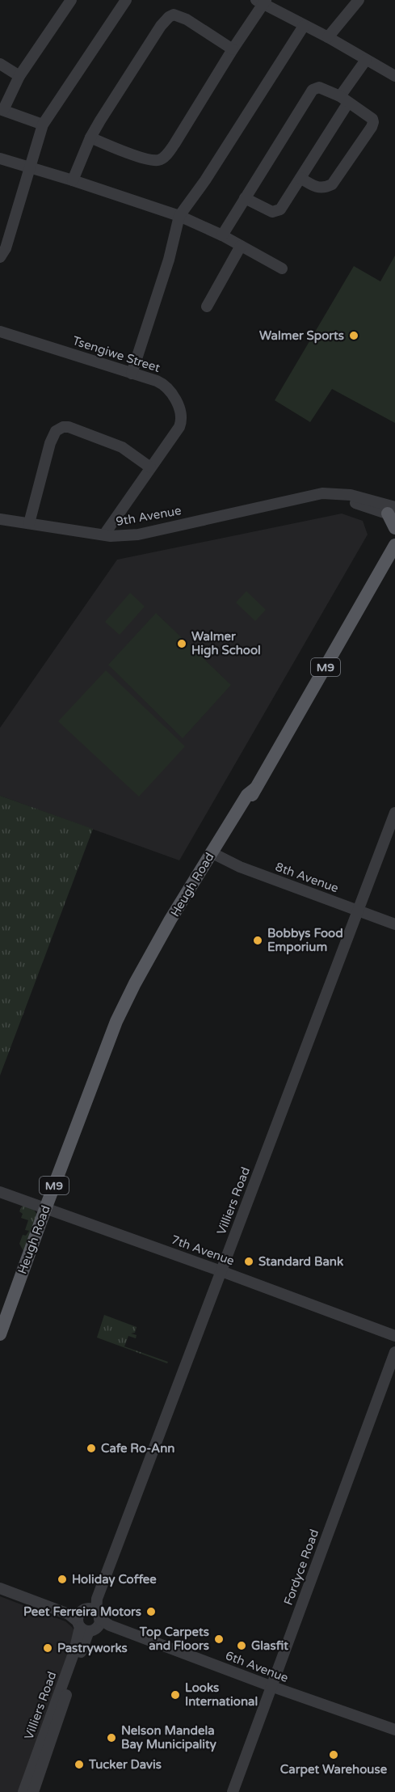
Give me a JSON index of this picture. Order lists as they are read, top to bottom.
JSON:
{
  "streets": {
    "main road": ["M9", "Heugh Road"],
    "street": [
      "Tsengiwe Street",
      "9th Avenue",
      "8th Avenue",
      "Villiers Road",
      "7th Avenue",
      "Fordyce Road",
      "6th Avenue"
    ]
  },
  "crossings": [
    ["Tsengiwe Street", "9th Avenue"],
    ["8th Avenue", "Heugh Road"],
    ["8th Avenue", "Villiers Road"],
    ["Heugh Road", "7th Avenue"],
    ["Villiers Road", "7th Avenue"],
    ["Villiers Road", "6th Avenue"],
    ["Fordyce Road", "6th Avenue"]
  ],
  "places": [
    "Walmer Sports",
    "Walmer High School",
    "Bobbys Food Emporium",
    "Standard Bank",
    "Cafe Ro-Ann",
    "Holiday Coffee",
    "Peet Ferreira Motors",
    "Top Carpets and Floors",
    "Glasfit",
    "Pastryworks",
    "Looks International",
    "Nelson Mandela Bay Municipality",
    "Carpet Warehouse",
    "Tucker Davis"
  ]
}
